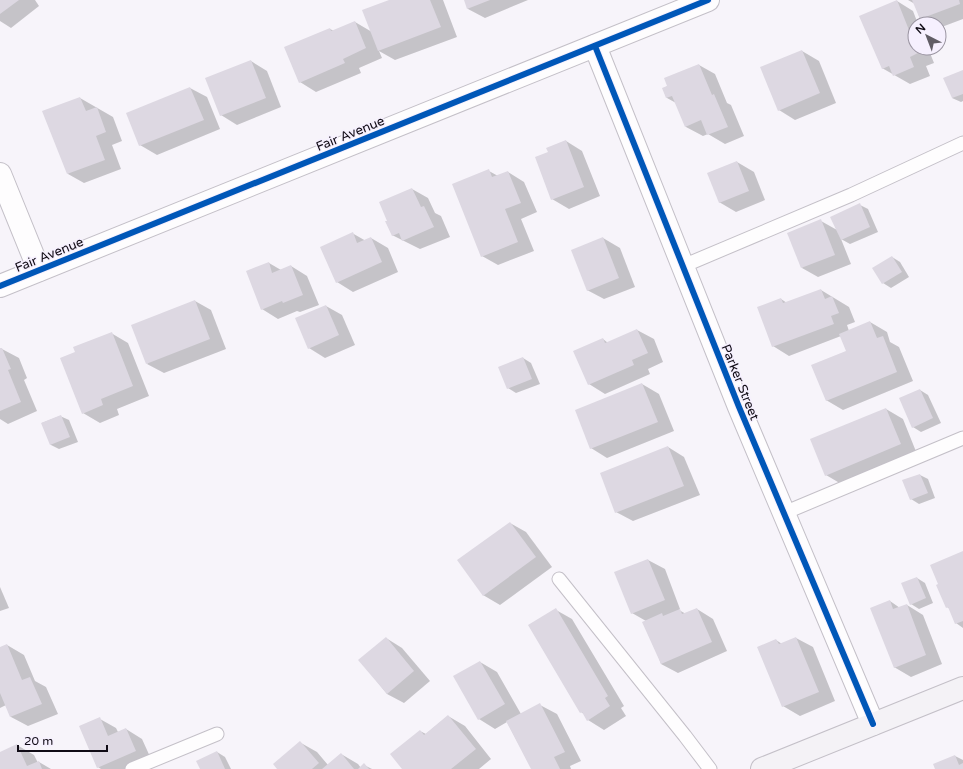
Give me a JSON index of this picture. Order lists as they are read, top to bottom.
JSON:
{
  "streets": {
    "street": ["Fair Avenue", "Parker Street"]
  },
  "crossings": [
    ["Fair Avenue", "Parker Street"]
  ],
  "scale_bar": "20 m",
  "north": "top left"
}
